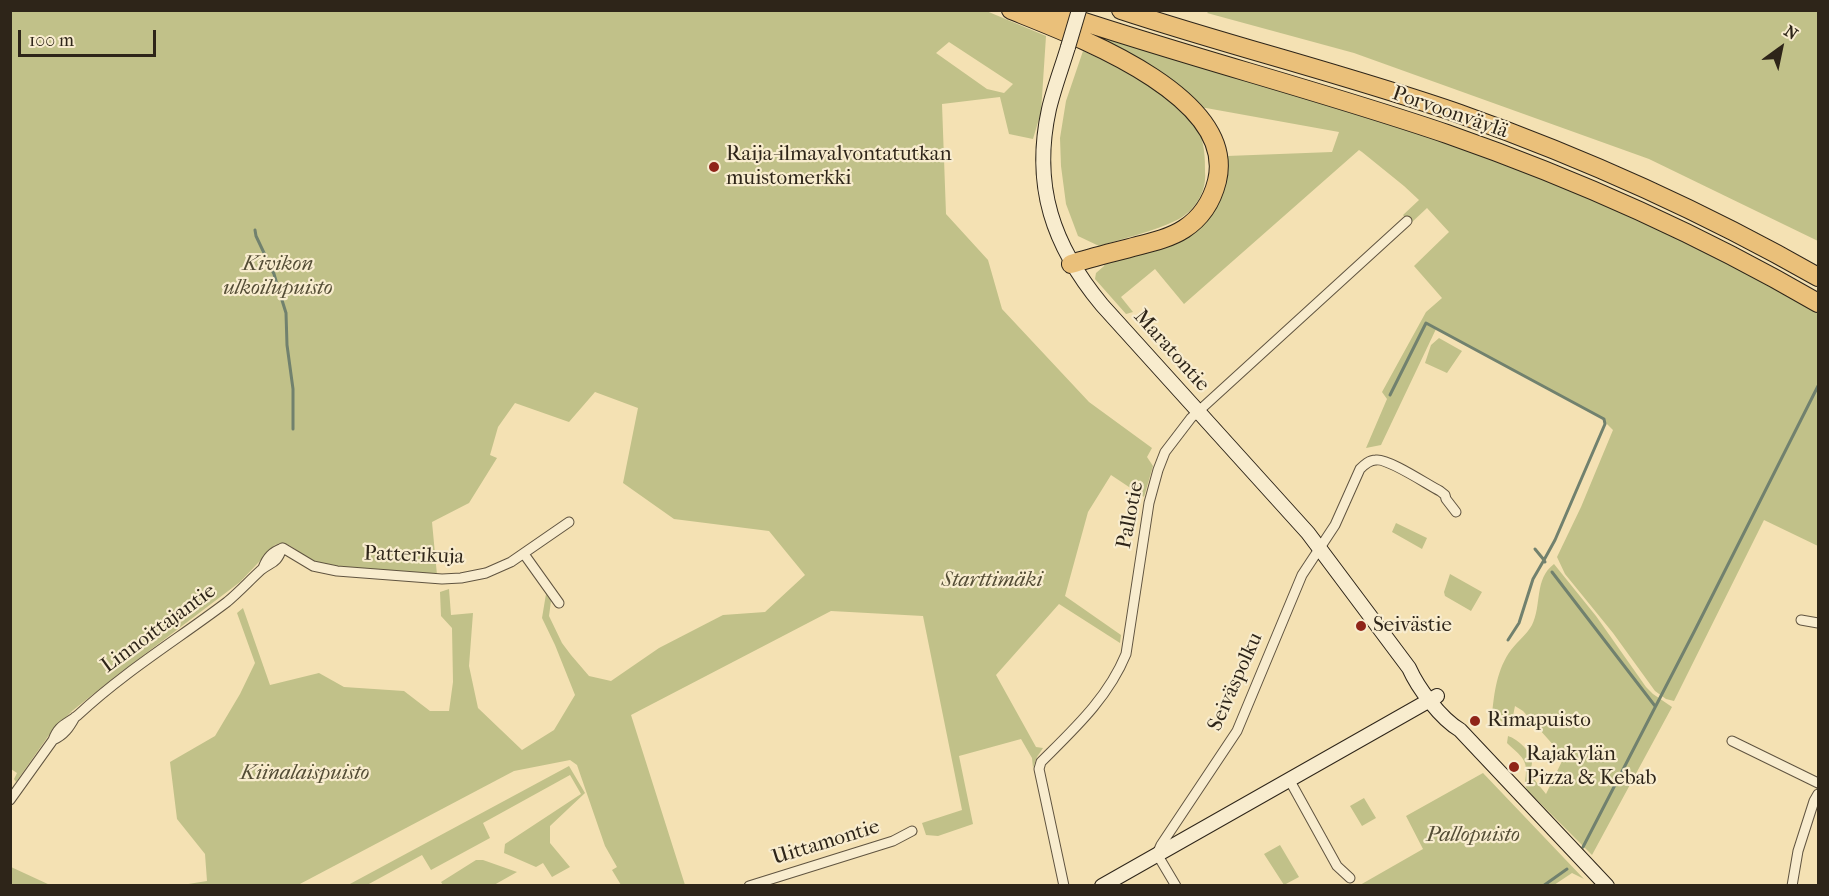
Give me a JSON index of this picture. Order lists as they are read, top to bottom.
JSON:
{
  "streets": {
    "highway": ["Porvoonväylä"],
    "main road": ["Maratontie"],
    "street": [
      "Pallotie",
      "Patterikuja",
      "Linnoittajantie",
      "Seiväspolku",
      "Uittamontie"
    ]
  },
  "crossings": [
    ["Maratontie", "Pallotie"],
    ["Maratontie", "Seiväspolku"],
    ["Patterikuja", "Linnoittajantie"]
  ],
  "parks": [
    "Kivikon ulkoilupuisto",
    "Starttimäki",
    "Kiinalaispuisto",
    "Pallopuisto"
  ],
  "places": [
    "Raija-ilmavalvontatutkan muistomerkki",
    "Seivästie",
    "Rimapuisto",
    "Rajakylän Pizza & Kebab"
  ],
  "scale_bar": "100 m",
  "north": "top right"
}
